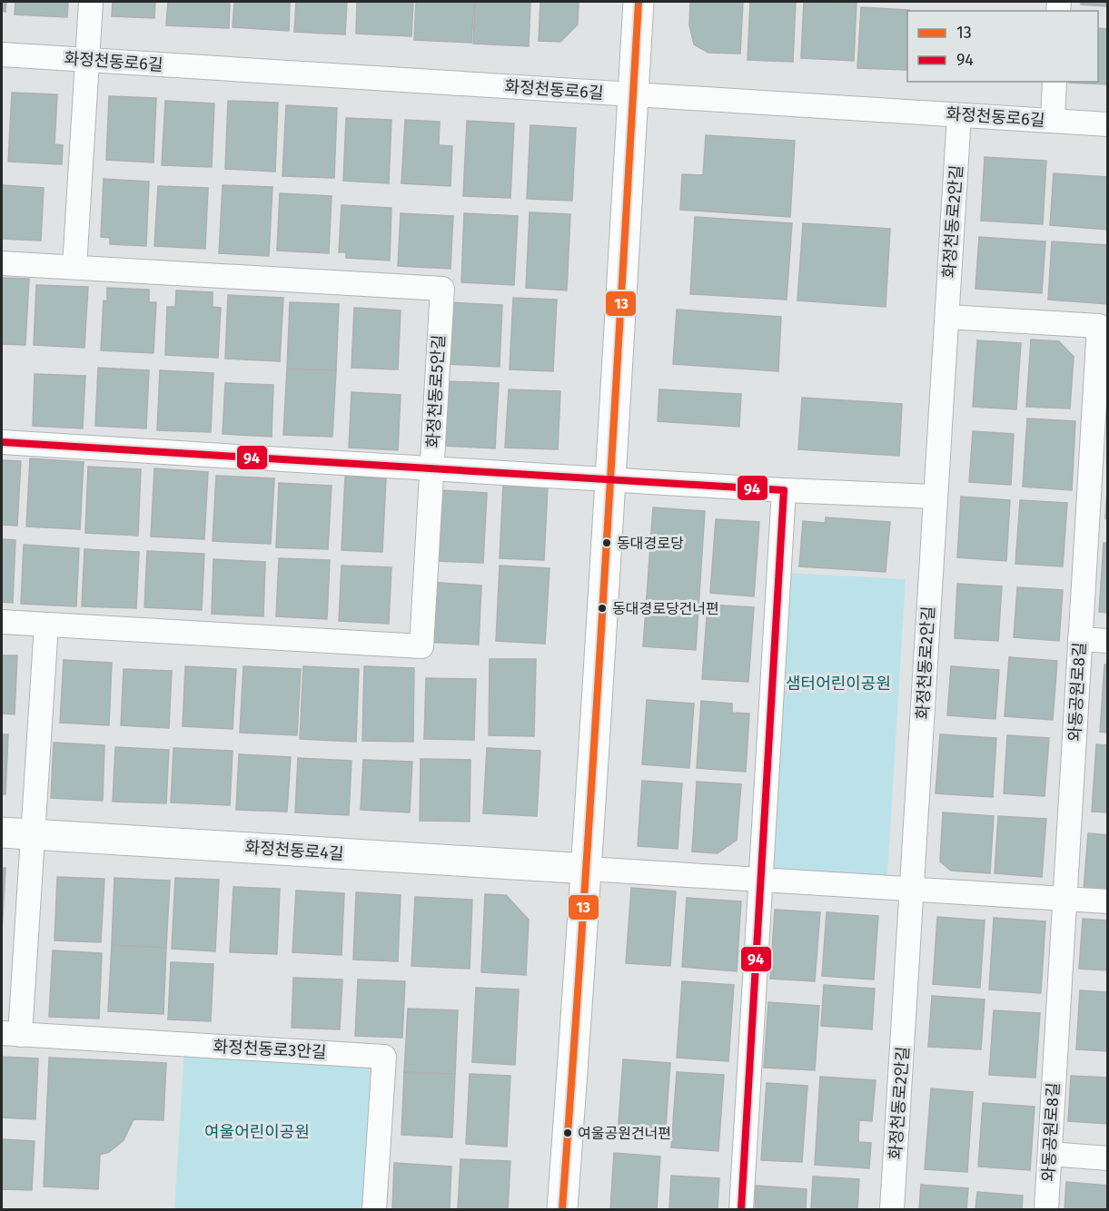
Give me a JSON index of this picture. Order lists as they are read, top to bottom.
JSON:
{
  "streets": {
    "street": [
      "화정천동로6길",
      "화정천동로2안길",
      "화정천동로5안길",
      "와동공원로8길",
      "화정천동로4길",
      "화정천동로3안길"
    ]
  },
  "crossings": [
    ["화정천동로6길", "화정천동로2안길"],
    ["화정천동로2안길", "와동공원로8길"]
  ],
  "parks": ["샘터어린이공원", "여울어린이공원"],
  "places": ["동대경로당", "동대경로당건너편", "여울공원건너편"],
  "lines": ["transit line 13", "transit line 94"],
  "legend": ["13", "94"]
}
